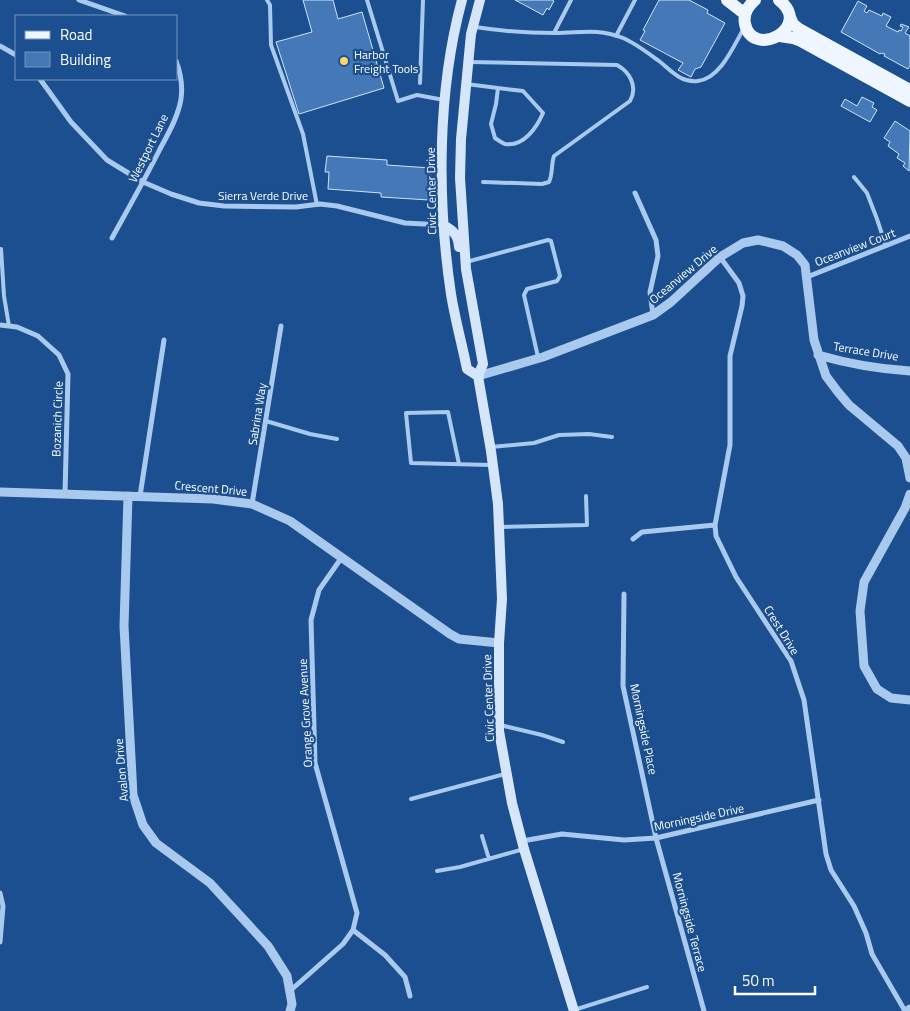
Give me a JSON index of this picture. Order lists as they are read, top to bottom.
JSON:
{
  "streets": {
    "main road": ["Civic Center Drive"],
    "street": [
      "Westport Lane",
      "Sierra Verde Drive",
      "Oceanview Court",
      "Oceanview Drive",
      "Terrace Drive",
      "Sabrina Way",
      "Bozanich Circle",
      "Crescent Drive",
      "Crest Drive",
      "Orange Grove Avenue",
      "Morningside Place",
      "Avalon Drive",
      "Morningside Drive",
      "Morningside Terrace"
    ]
  },
  "crossings": [
    ["Westport Lane", "Sierra Verde Drive"],
    ["Civic Center Drive", "Sierra Verde Drive"],
    ["Civic Center Drive", "Oceanview Drive"],
    ["Civic Center Drive", "Crescent Drive"],
    ["Civic Center Drive", "Morningside Drive"],
    ["Oceanview Court", "Oceanview Drive"],
    ["Oceanview Drive", "Terrace Drive"],
    ["Oceanview Drive", "Crest Drive"],
    ["Sabrina Way", "Crescent Drive"],
    ["Bozanich Circle", "Crescent Drive"],
    ["Crescent Drive", "Orange Grove Avenue"],
    ["Crescent Drive", "Avalon Drive"],
    ["Crest Drive", "Morningside Drive"],
    ["Morningside Place", "Morningside Drive"],
    ["Morningside Place", "Morningside Terrace"],
    ["Morningside Drive", "Morningside Terrace"]
  ],
  "places": ["Harbor Freight Tools"],
  "legend": ["Road", "Building"],
  "scale_bar": "50 m"
}
